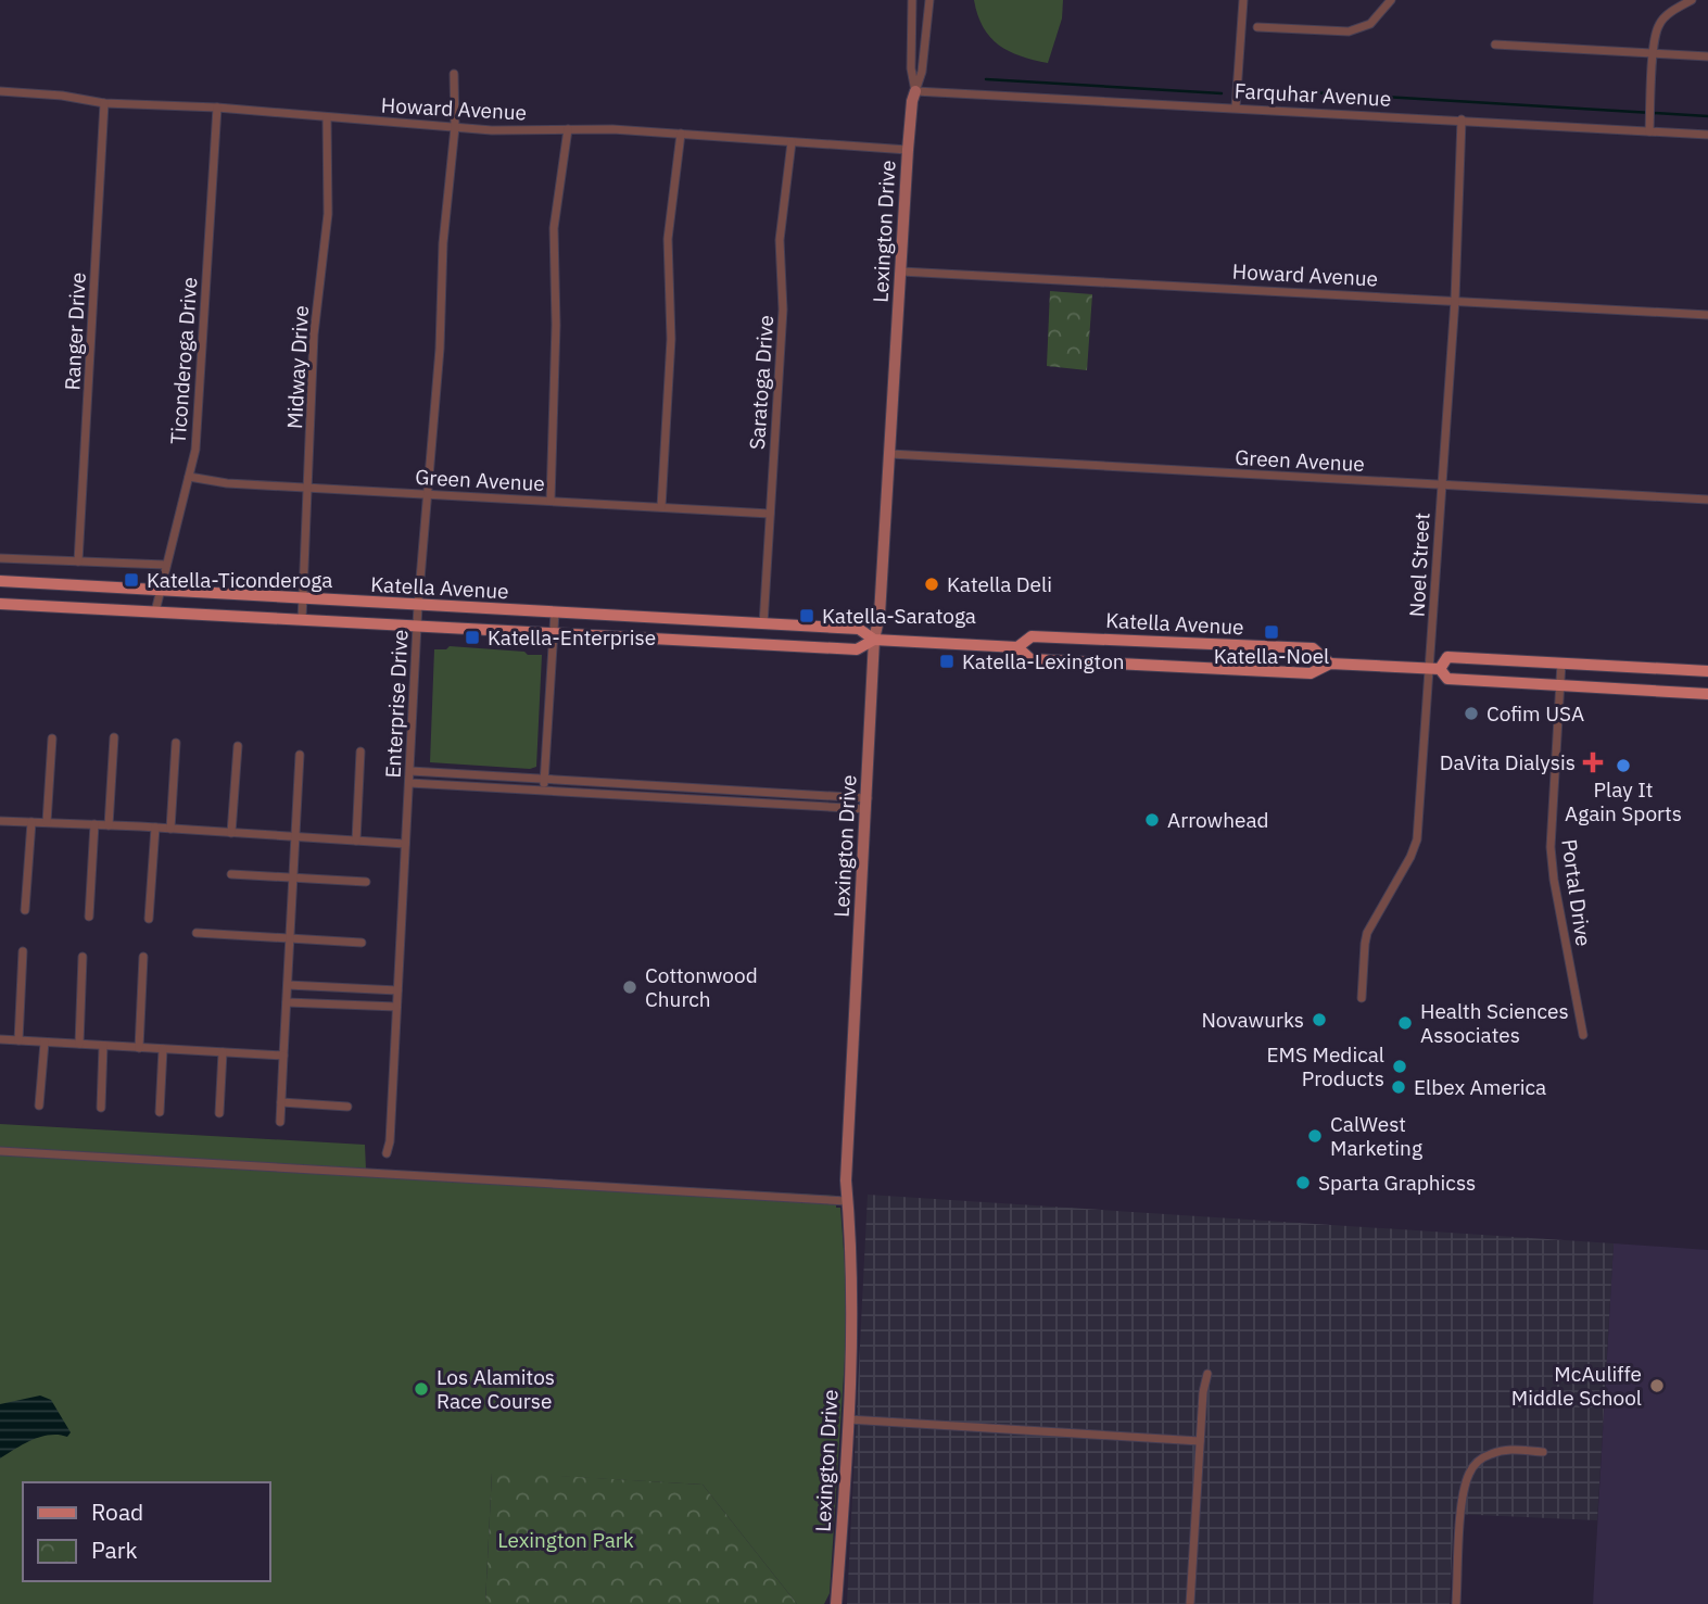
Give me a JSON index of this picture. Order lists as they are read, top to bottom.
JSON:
{
  "streets": {
    "main road": ["Katella Avenue"],
    "street": [
      "Farquhar Avenue",
      "Howard Avenue",
      "Lexington Drive",
      "Ranger Drive",
      "Ticonderoga Drive",
      "Midway Drive",
      "Saratoga Drive",
      "Green Avenue",
      "Noel Street",
      "Enterprise Drive",
      "Portal Drive"
    ]
  },
  "crossings": [
    ["Farquhar Avenue", "Lexington Drive"],
    ["Farquhar Avenue", "Noel Street"],
    ["Howard Avenue", "Lexington Drive"],
    ["Howard Avenue", "Ranger Drive"],
    ["Howard Avenue", "Ticonderoga Drive"],
    ["Howard Avenue", "Midway Drive"],
    ["Howard Avenue", "Saratoga Drive"],
    ["Howard Avenue", "Noel Street"],
    ["Howard Avenue", "Enterprise Drive"],
    ["Lexington Drive", "Green Avenue"],
    ["Lexington Drive", "Katella Avenue"],
    ["Ticonderoga Drive", "Green Avenue"],
    ["Ticonderoga Drive", "Katella Avenue"],
    ["Midway Drive", "Green Avenue"],
    ["Midway Drive", "Katella Avenue"],
    ["Saratoga Drive", "Green Avenue"],
    ["Saratoga Drive", "Katella Avenue"],
    ["Green Avenue", "Noel Street"],
    ["Green Avenue", "Enterprise Drive"],
    ["Noel Street", "Katella Avenue"],
    ["Katella Avenue", "Enterprise Drive"],
    ["Katella Avenue", "Portal Drive"]
  ],
  "parks": ["Lexington Park"],
  "places": {
    "transit": [
      "Katella-Ticonderoga",
      "Katella-Saratoga",
      "Katella-Noel",
      "Katella-Enterprise",
      "Katella-Lexington"
    ],
    "other": [
      "Katella Deli",
      "Cofim USA",
      "Play It Again Sports",
      "Arrowhead",
      "Cottonwood Church",
      "Novawurks",
      "Health Sciences Associates",
      "EMS Medical Products",
      "Elbex America",
      "CalWest Marketing",
      "Sparta Graphicss",
      "McAuliffe Middle School",
      "Los Alamitos Race Course"
    ],
    "health": ["DaVita Dialysis"]
  },
  "legend": ["Road", "Park"]
}
